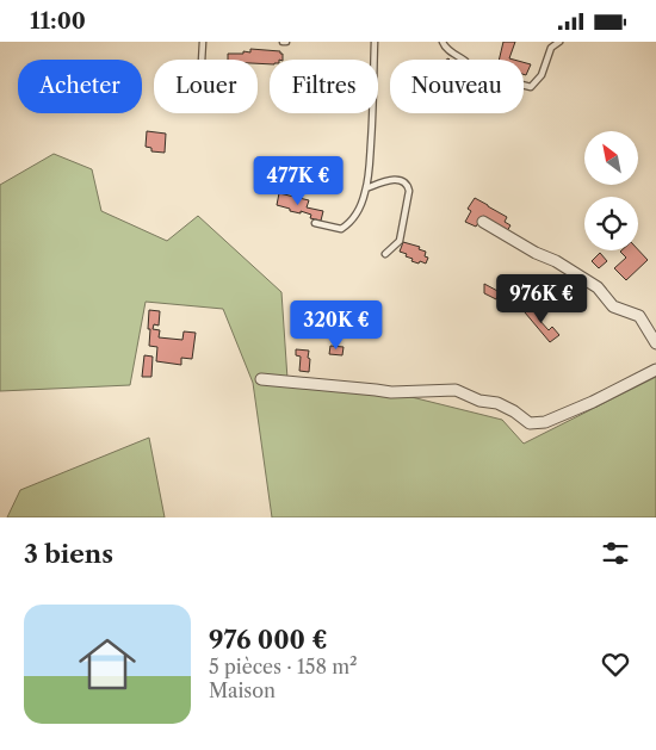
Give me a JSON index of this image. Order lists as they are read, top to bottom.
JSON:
{
  "north": "top left",
  "page": {
    "status": "11:00",
    "chip": [
      "Acheter",
      "Louer",
      "Filtres",
      "Nouveau"
    ],
    "price": ["477K €", "976K €", "320K €"],
    "heading": "3 biens",
    "list": [
      {
        "name": "976 000 €",
        "note": "5 pièces · 158 m² · Maison"
      }
    ]
  }
}
